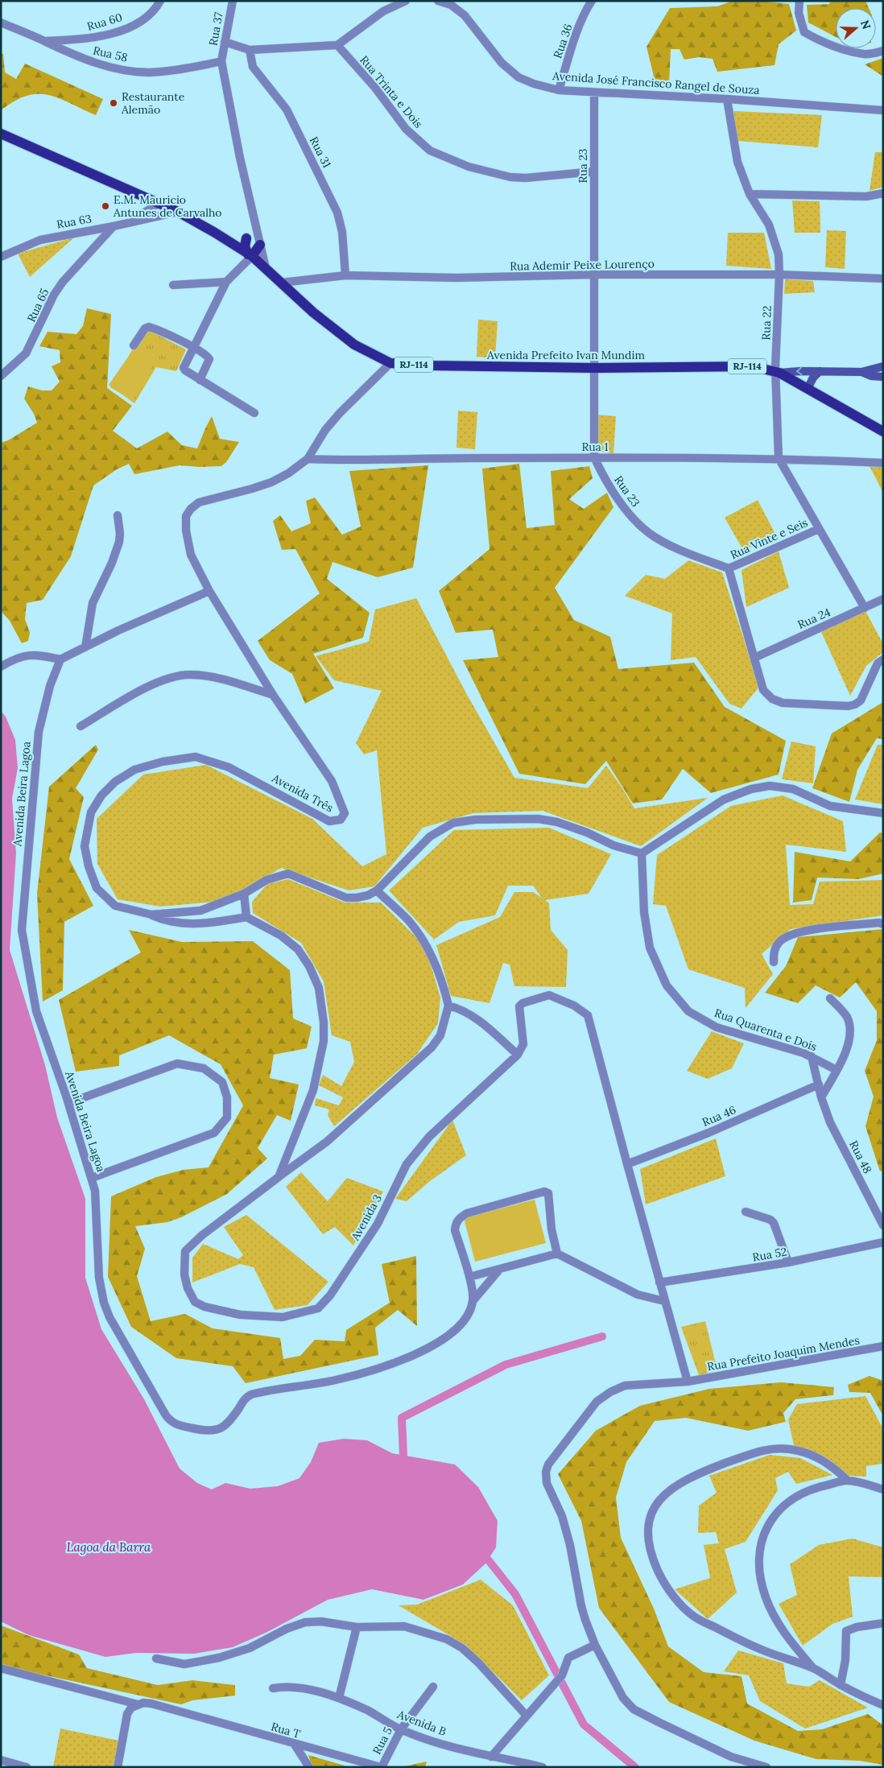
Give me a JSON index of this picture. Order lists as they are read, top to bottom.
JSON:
{
  "streets": {
    "main road": ["Avenida Prefeito Ivan Mundim", "RJ-114"],
    "street": [
      "Rua 60",
      "Rua 37",
      "Rua 36",
      "Rua 58",
      "Avenida José Francisco Rangel de Souza",
      "Rua Trinta e Dois",
      "Rua 31",
      "Rua 23",
      "Rua 63",
      "Rua Ademir Peixe Lourenço",
      "Rua 65",
      "Rua 22",
      "Rua 1",
      "Rua Vinte e Seis",
      "Rua 24",
      "Avenida Três",
      "Avenida Beira Lagoa",
      "Rua Quarenta e Dois",
      "Rua 46",
      "Rua 48",
      "Avenida 3",
      "Rua 52",
      "Rua Prefeito Joaquim Mendes",
      "Avenida B",
      "Rua T",
      "Rua 5"
    ]
  },
  "crossings": [
    ["Rua 60", "Rua 58"],
    ["Rua 37", "Rua 58"],
    ["Rua 36", "Avenida José Francisco Rangel de Souza"],
    ["Avenida José Francisco Rangel de Souza", "Rua 23"],
    ["Avenida José Francisco Rangel de Souza", "Rua 22"],
    ["Rua Trinta e Dois", "Rua 23"],
    ["Rua 31", "Rua Ademir Peixe Lourenço"],
    ["Rua 23", "Rua Ademir Peixe Lourenço"],
    ["Rua 23", "Avenida Prefeito Ivan Mundim"],
    ["Rua 23", "Rua 1"],
    ["Rua 23", "Rua Vinte e Seis"],
    ["Rua 63", "Rua 65"],
    ["Rua 63", "RJ-114"],
    ["Rua Ademir Peixe Lourenço", "Rua 22"],
    ["Rua Ademir Peixe Lourenço", "Avenida Prefeito Ivan Mundim"],
    ["Rua 22", "Avenida Prefeito Ivan Mundim"],
    ["Rua 22", "Rua 1"],
    ["Rua 22", "Rua Vinte e Seis"],
    ["Rua 22", "Rua 24"],
    ["Avenida Prefeito Ivan Mundim", "RJ-114"],
    ["Rua Quarenta e Dois", "Rua 48"],
    ["Rua 46", "Rua 48"],
    ["Avenida B", "Rua 5"],
    ["Rua T", "Rua 5"]
  ],
  "water": ["Lagoa da Barra"],
  "places": ["Restaurante Alemão", "E.M. Mauricio Antunes de Carvalho"],
  "north": "right"
}
